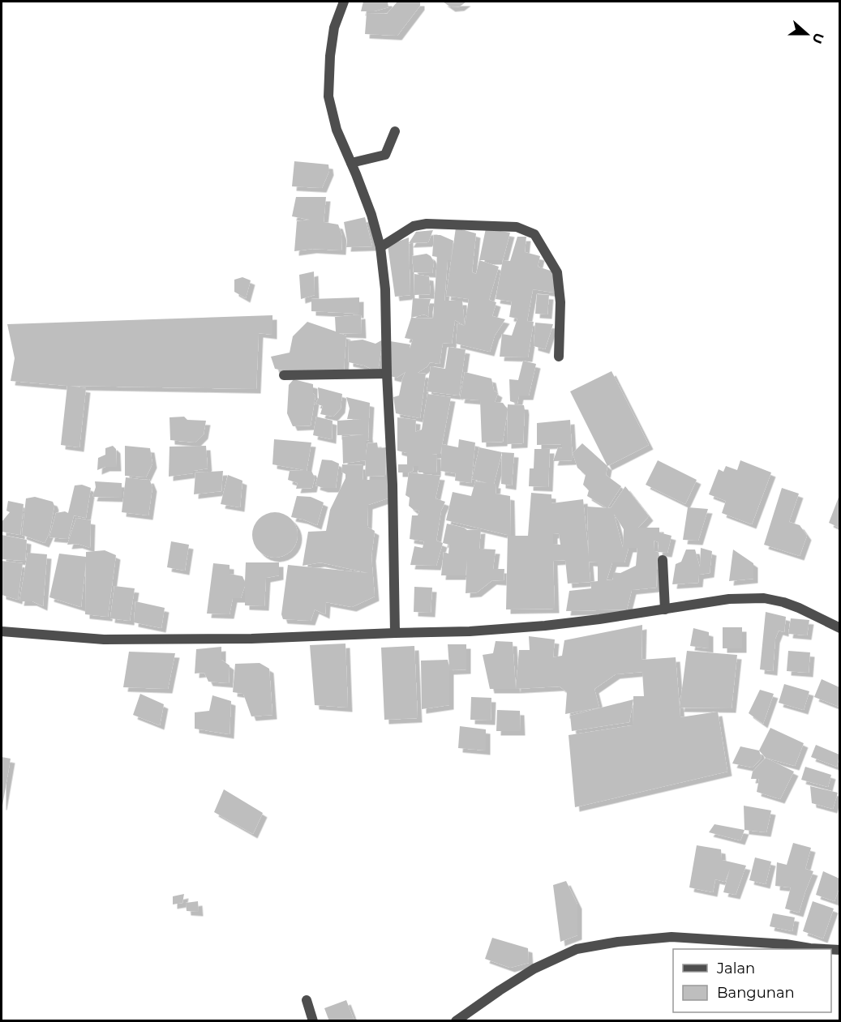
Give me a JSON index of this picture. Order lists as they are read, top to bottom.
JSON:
{
  "legend": ["Jalan", "Bangunan"],
  "north": "right"
}
